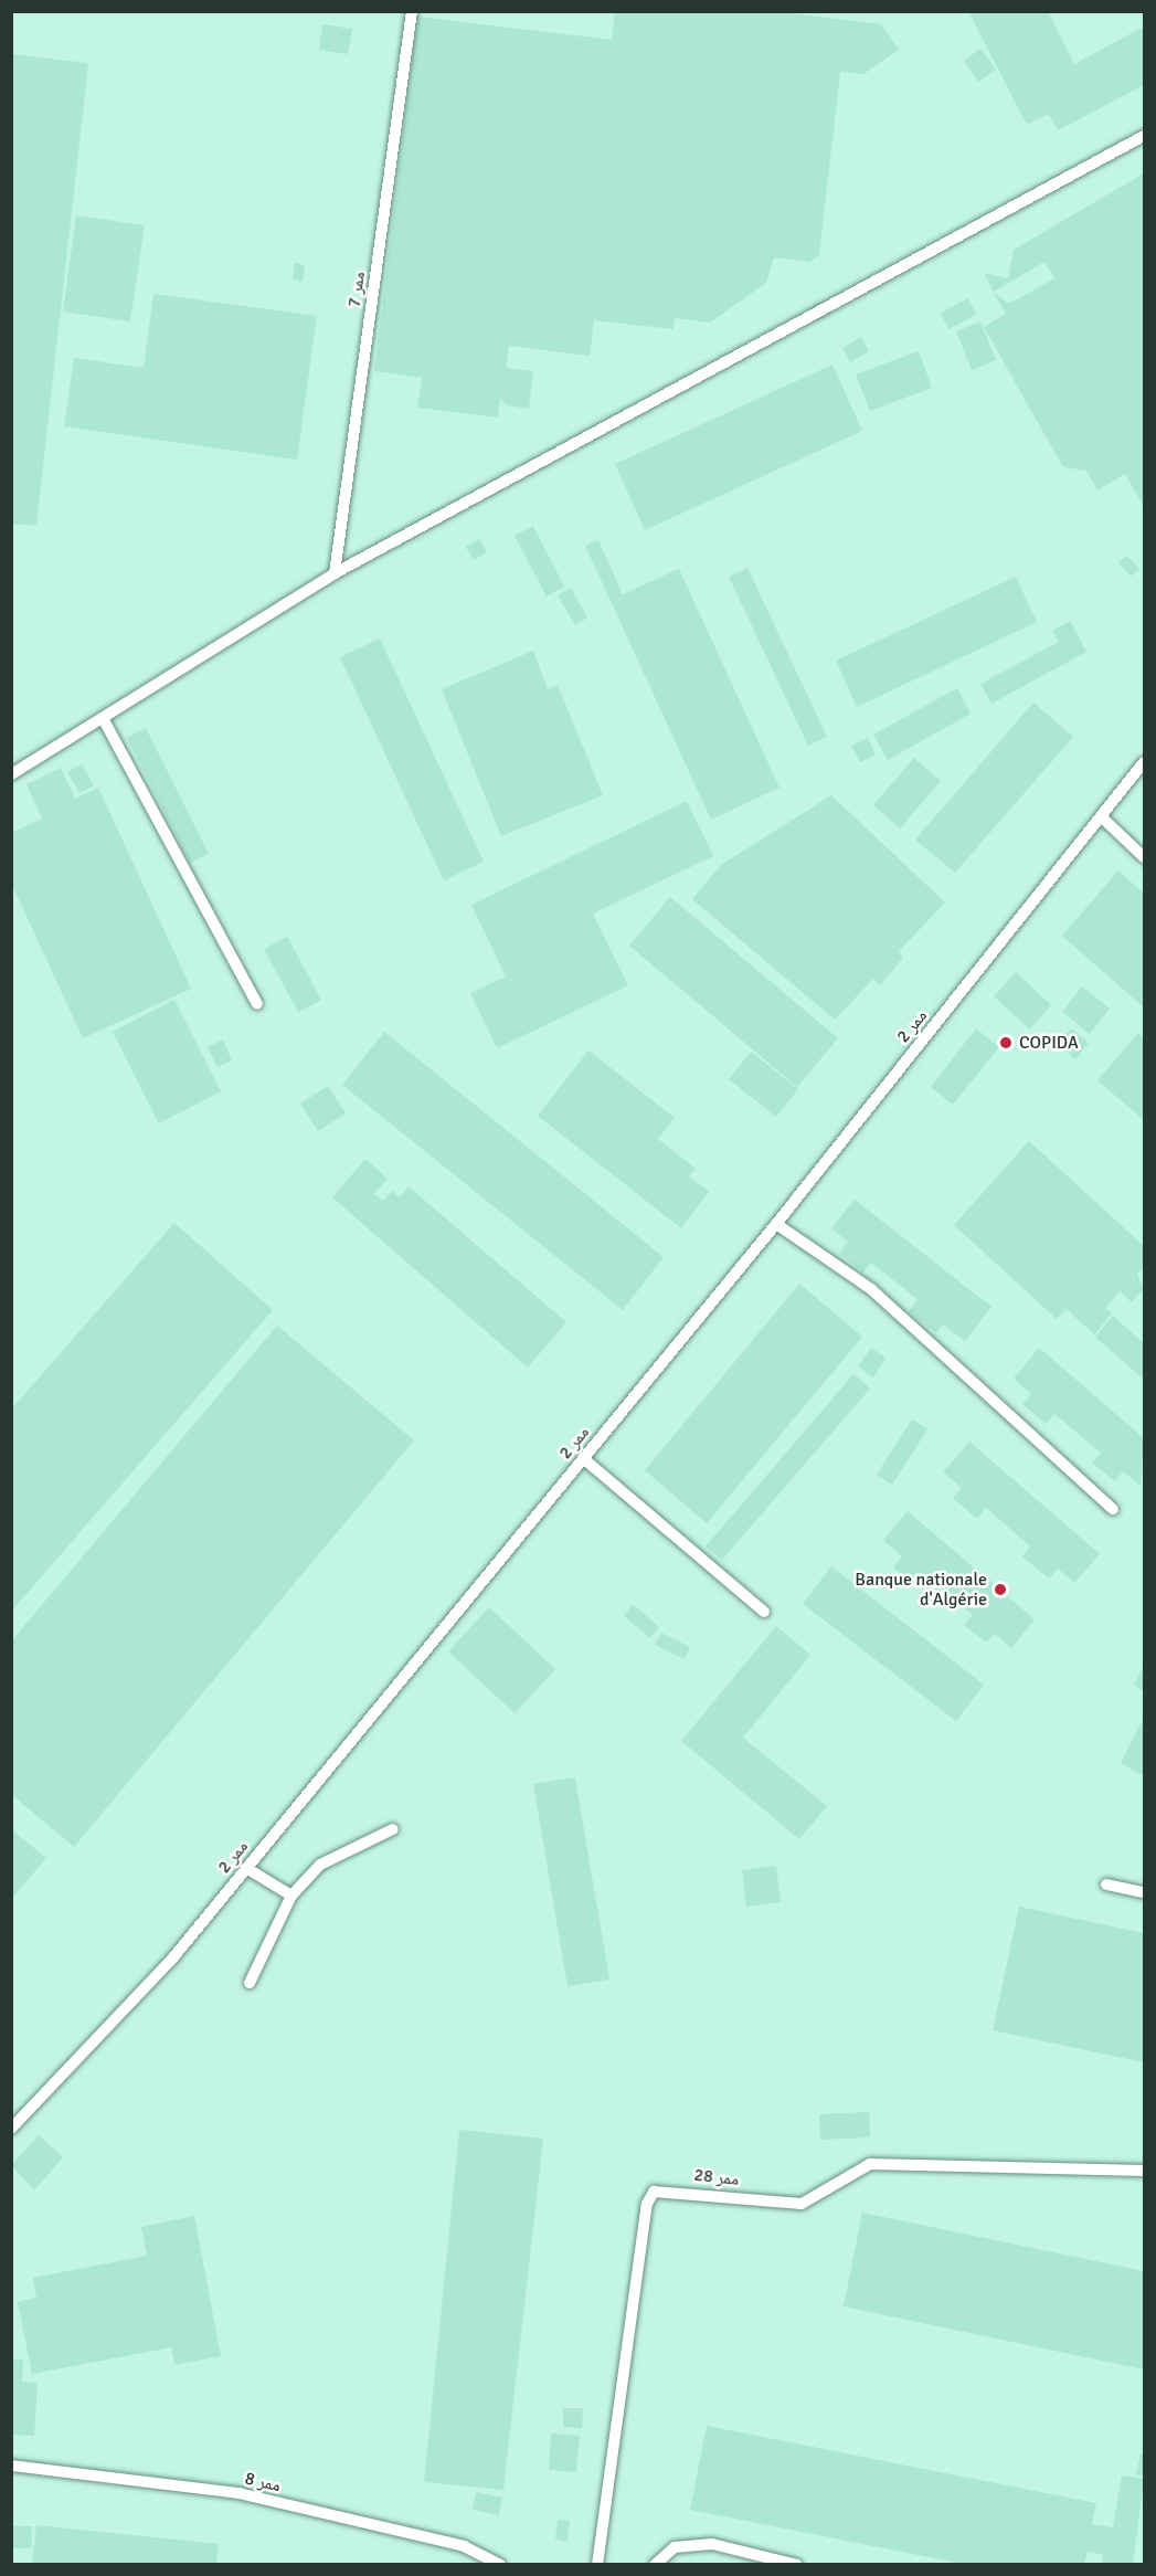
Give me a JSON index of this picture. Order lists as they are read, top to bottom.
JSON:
{
  "streets": {
    "lane": [
      "ممر 7",
      "ممر 2",
      "ممر 28",
      "ممر 8"
    ]
  },
  "places": ["COPIDA", "Banque nationale d'Algérie"]
}
